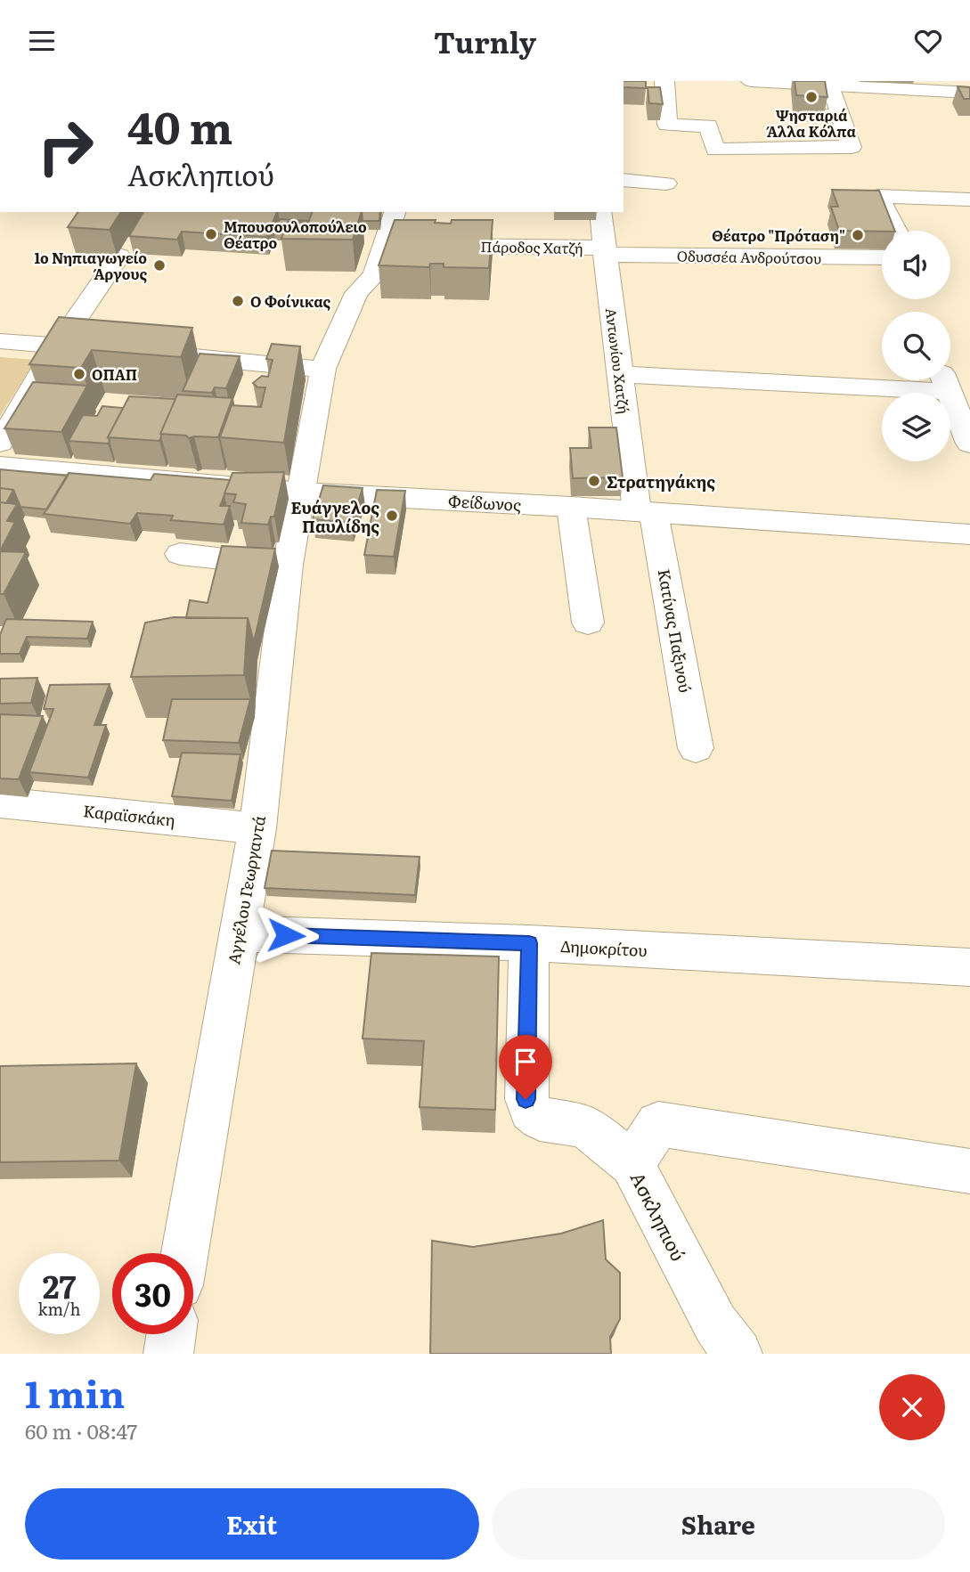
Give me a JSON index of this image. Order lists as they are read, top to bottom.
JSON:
{
  "streets": {
    "street": [
      "Πάροδος Χατζή",
      "Οδυσσέα Ανδρούτσου",
      "Αντωνίου Χατζή",
      "Φείδωνος",
      "Κατίνας Παξινού",
      "Καραϊσκάκη",
      "Αγγέλου Γεωργαντά",
      "Δημοκρίτου",
      "Ασκληπιού"
    ]
  },
  "crossings": [
    ["Πάροδος Χατζή", "Οδυσσέα Ανδρούτσου"],
    ["Πάροδος Χατζή", "Αντωνίου Χατζή"],
    ["Πάροδος Χατζή", "Αγγέλου Γεωργαντά"],
    ["Οδυσσέα Ανδρούτσου", "Αντωνίου Χατζή"],
    ["Αντωνίου Χατζή", "Φείδωνος"],
    ["Αντωνίου Χατζή", "Κατίνας Παξινού"],
    ["Φείδωνος", "Κατίνας Παξινού"],
    ["Φείδωνος", "Αγγέλου Γεωργαντά"],
    ["Καραϊσκάκη", "Αγγέλου Γεωργαντά"],
    ["Αγγέλου Γεωργαντά", "Δημοκρίτου"],
    ["Δημοκρίτου", "Ασκληπιού"]
  ],
  "places": [
    "Ψησταριά Άλλα Κόλπα",
    "Μπουσουλοπούλειο Θέατρο",
    "Θέατρο \"Πρόταση\"",
    "1ο Νηπιαγωγείο Άργους",
    "Ο Φοίνικας",
    "ΟΠΑΠ",
    "Στρατηγάκης",
    "Ευάγγελος Παυλίδης"
  ],
  "page": {
    "header": "Turnly",
    "turn": ["40 m", "Ασκληπιού"],
    "speed": "27 km/h",
    "limit": "30",
    "heading": ["1 min", "60 m · 08:47"],
    "buttons": ["Exit", "Share"]
  }
}
